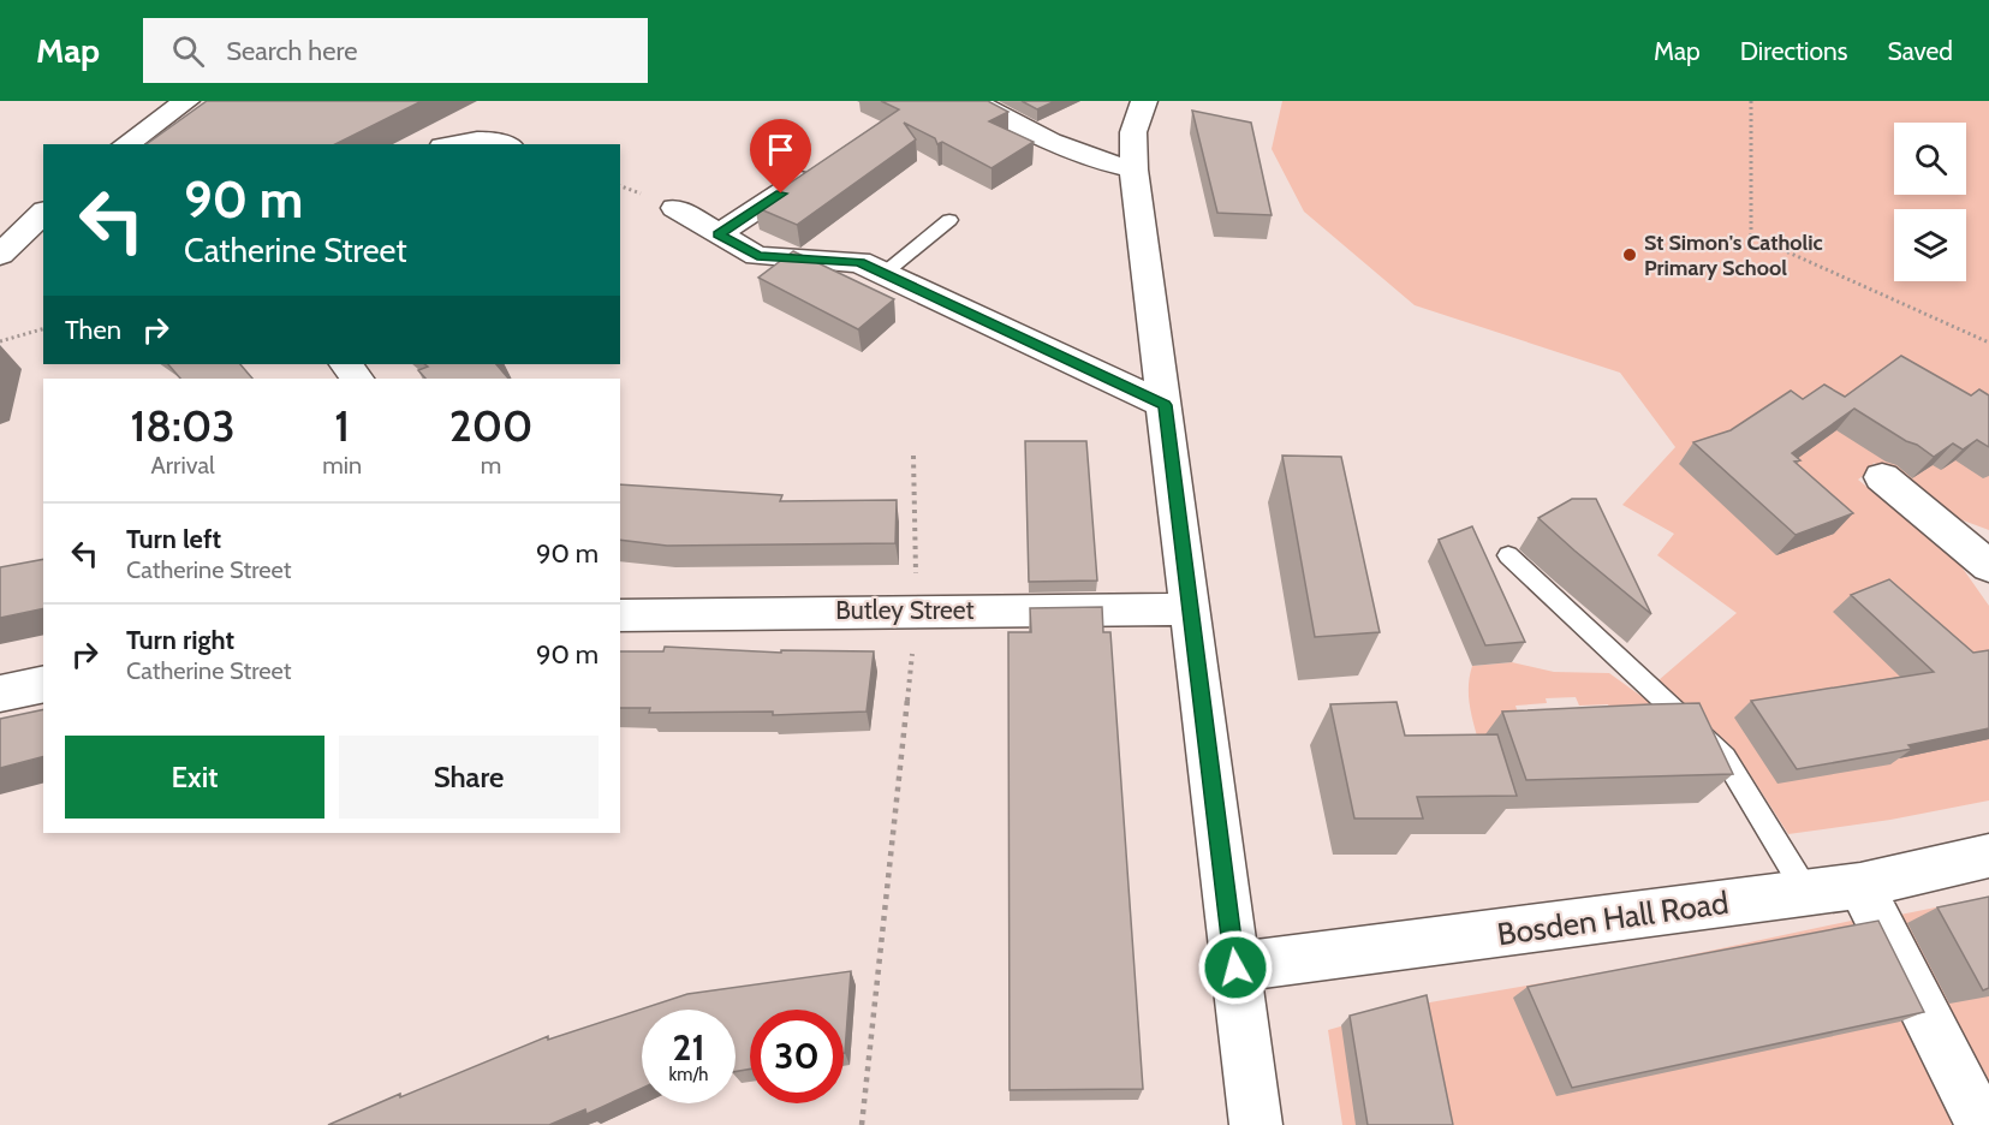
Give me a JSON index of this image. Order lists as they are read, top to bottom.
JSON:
{
  "streets": {
    "street": ["Butley Street", "Bosden Hall Road"]
  },
  "places": ["St Simon's Catholic Primary School"],
  "page": {
    "header": "Map",
    "search": "Search here",
    "nav": ["Map", "Directions", "Saved"],
    "turn": ["90 m", "Catherine Street"],
    "then": "Then",
    "eta": [
      "18:03",
      "Arrival",
      "1",
      "min",
      "200",
      "m"
    ],
    "list": [
      {
        "name": "Turn left",
        "note": "Catherine Street",
        "value": "90 m"
      },
      {
        "name": "Turn right",
        "note": "Catherine Street",
        "value": "90 m"
      }
    ],
    "buttons": ["Exit", "Share"],
    "speed": "21 km/h",
    "limit": "30"
  }
}
